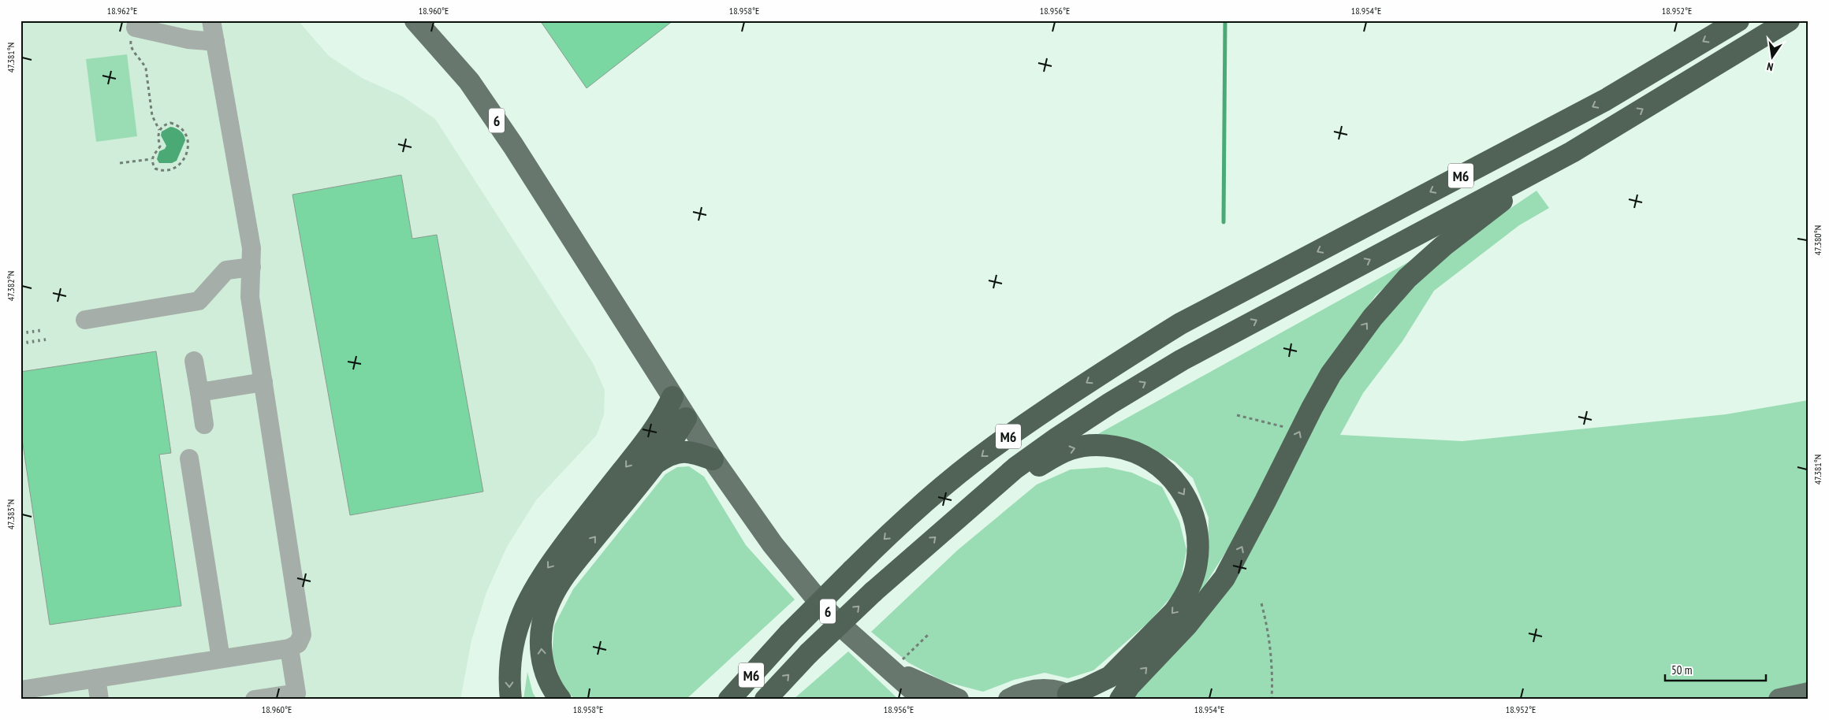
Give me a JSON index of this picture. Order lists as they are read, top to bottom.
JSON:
{
  "streets": {
    "highway": ["M6"],
    "main road": ["6"]
  },
  "scale_bar": "50 m",
  "north": "bottom",
  "coordinates": [
    "18.962°E",
    "18.960°E",
    "18.958°E",
    "18.956°E",
    "18.954°E",
    "18.952°E",
    "47.381°N",
    "47.380°N",
    "47.382°N",
    "47.383°N"
  ]
}
